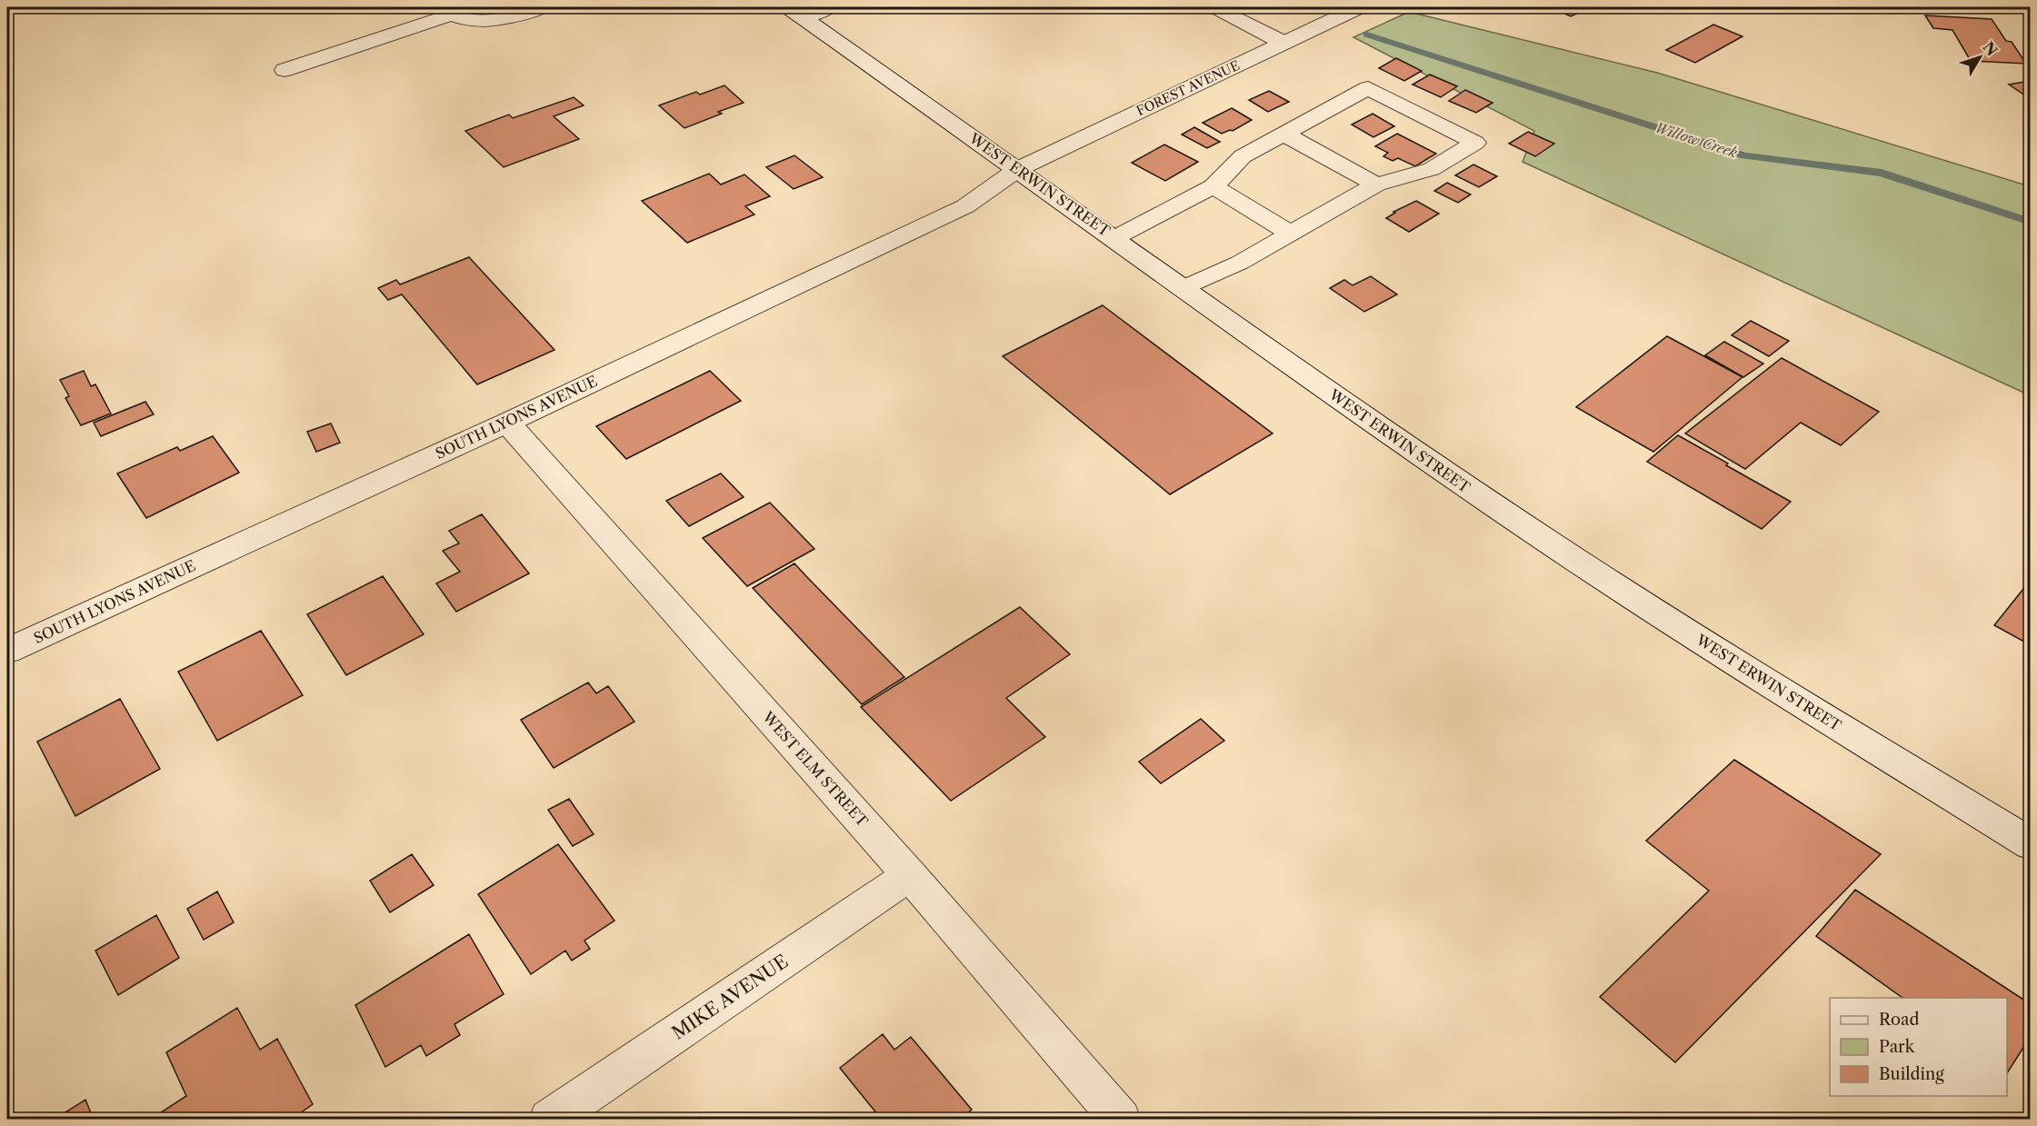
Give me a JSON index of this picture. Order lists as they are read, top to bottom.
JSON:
{
  "streets": {
    "street": [
      "FOREST AVENUE",
      "WEST ERWIN STREET",
      "SOUTH LYONS AVENUE",
      "WEST ELM STREET",
      "MIKE AVENUE"
    ]
  },
  "crossings": [
    ["FOREST AVENUE", "WEST ERWIN STREET"],
    ["FOREST AVENUE", "SOUTH LYONS AVENUE"],
    ["WEST ERWIN STREET", "SOUTH LYONS AVENUE"],
    ["SOUTH LYONS AVENUE", "WEST ELM STREET"],
    ["WEST ELM STREET", "MIKE AVENUE"]
  ],
  "water": ["Willow Creek"],
  "legend": ["Road", "Park", "Building"],
  "north": "top right"
}
